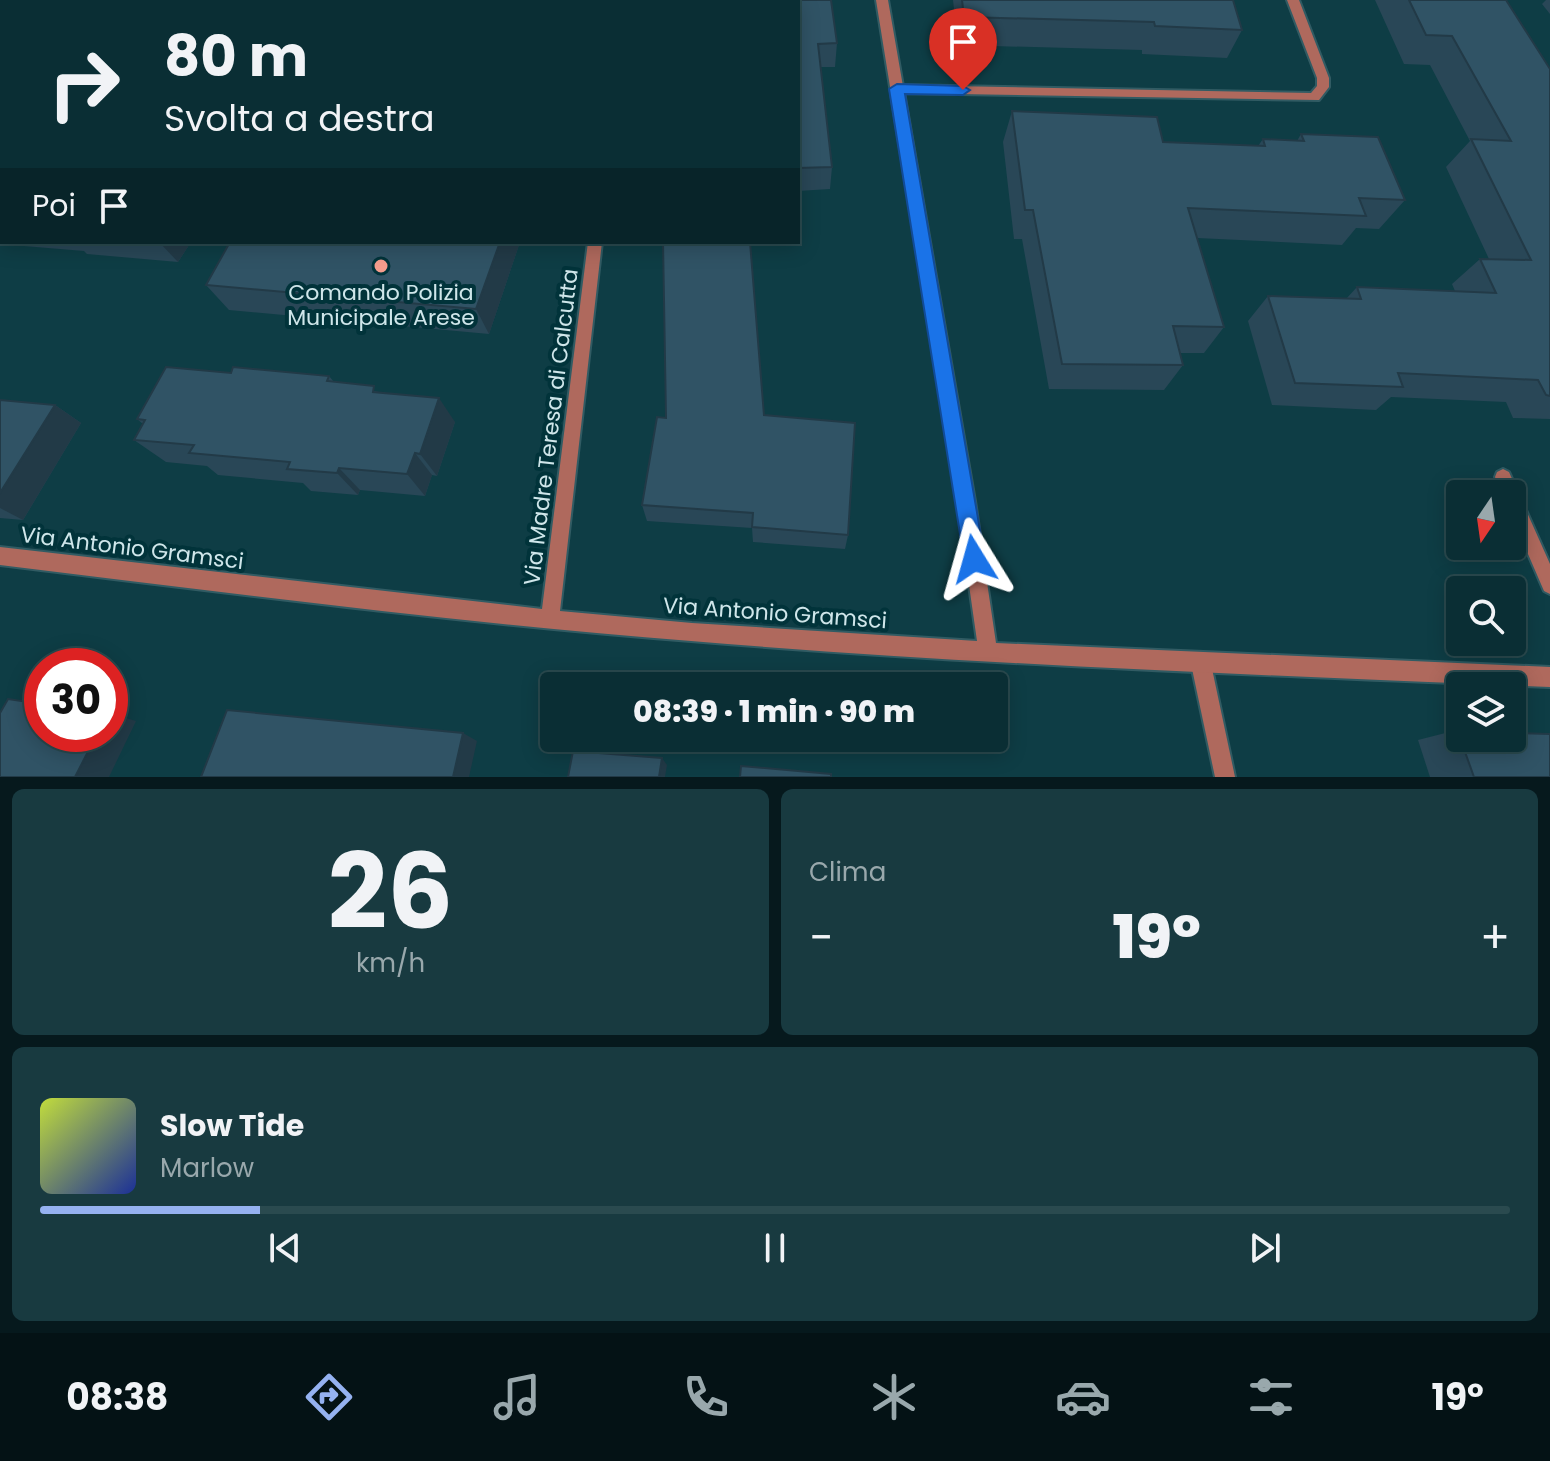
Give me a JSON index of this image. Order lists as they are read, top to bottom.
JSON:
{
  "streets": {
    "street": ["Via Madre Teresa di Calcutta", "Via Antonio Gramsci"]
  },
  "crossings": [
    ["Via Madre Teresa di Calcutta", "Via Antonio Gramsci"]
  ],
  "places": ["Comando Polizia Municipale Arese"],
  "north": "bottom",
  "page": {
    "turn": ["80 m", "Svolta a destra"],
    "then": "Poi",
    "limit": "30",
    "trip": "08:39 · 1 min · 90 m",
    "tile": [
      ["26", "km/h"],
      "Clima"
    ],
    "heat": ["−", "19°", "+"],
    "song": ["Slow Tide", "Marlow"],
    "tabs": ["08:38", "19°"]
  }
}
